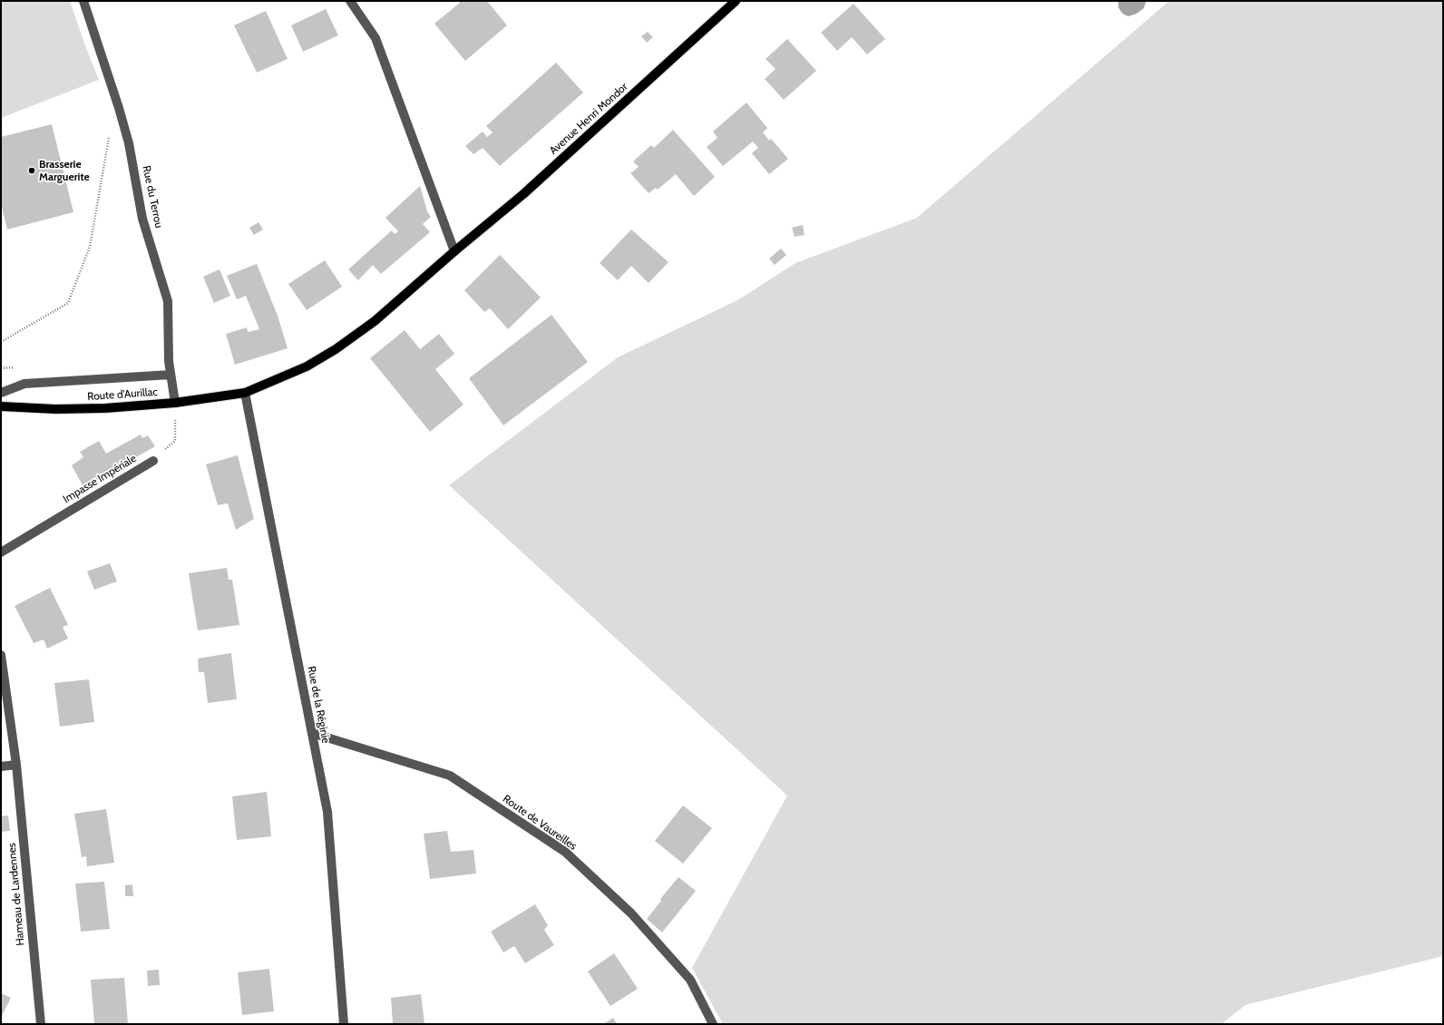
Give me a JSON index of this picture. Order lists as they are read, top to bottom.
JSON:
{
  "streets": {
    "main road": ["Avenue Henri Mondor", "Route d'Aurillac"],
    "street": [
      "Rue du Terrou",
      "Impasse Impériale",
      "Rue de la Réginie",
      "Route de Vaureilles",
      "Hameau de Lardennes"
    ]
  },
  "crossings": [
    ["Avenue Henri Mondor", "Route d'Aurillac"],
    ["Avenue Henri Mondor", "Rue de la Réginie"],
    ["Rue du Terrou", "Route d'Aurillac"],
    ["Rue du Terrou", "Impasse Impériale"],
    ["Route d'Aurillac", "Impasse Impériale"],
    ["Route d'Aurillac", "Rue de la Réginie"],
    ["Rue de la Réginie", "Route de Vaureilles"]
  ],
  "places": ["Brasserie Marguerite"]
}
